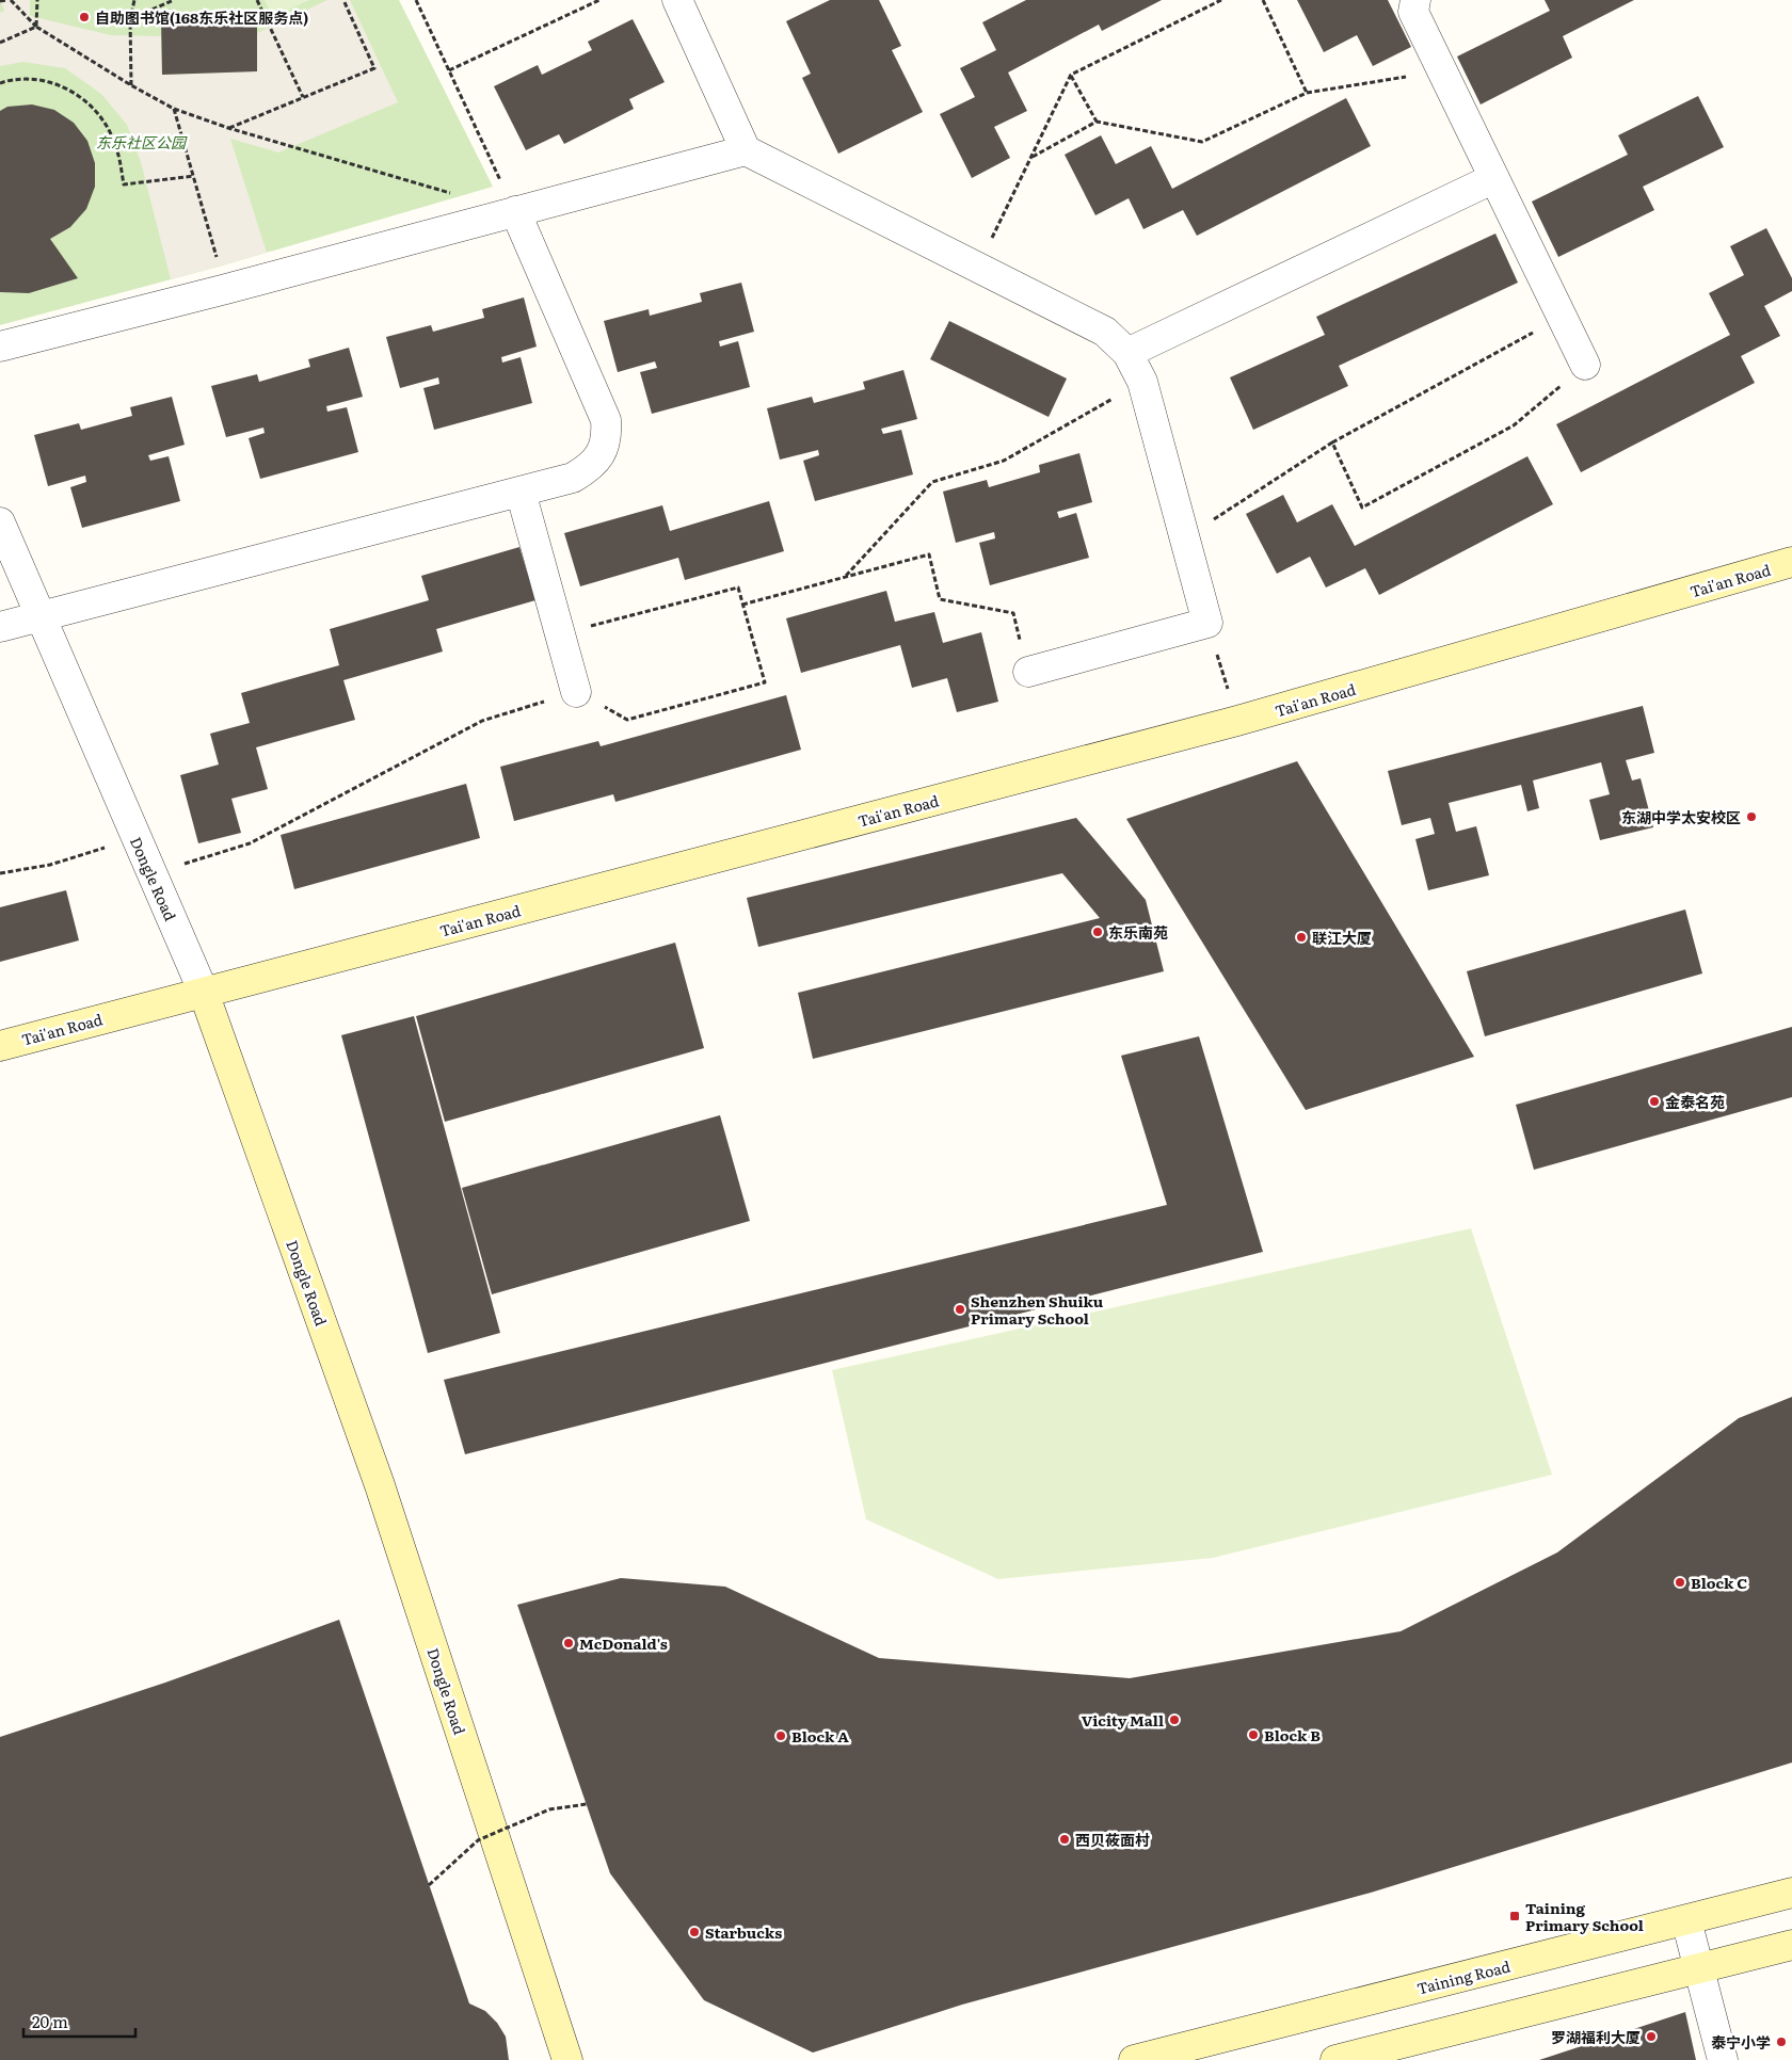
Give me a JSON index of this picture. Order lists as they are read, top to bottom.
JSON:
{
  "streets": {
    "street": ["Tai'an Road", "Dongle Road", "Taining Road"]
  },
  "crossings": [
    ["Tai'an Road", "Dongle Road"]
  ],
  "parks": ["东乐社区公园"],
  "places": {
    "other": [
      "自助图书馆(168东乐社区服务点)",
      "东湖中学太安校区",
      "东乐南苑",
      "联江大厦",
      "金泰名苑",
      "Shenzhen Shuiku Primary School",
      "Block C",
      "McDonald's",
      "Vicity Mall",
      "Block B",
      "Block A",
      "西贝莜面村",
      "Starbucks",
      "罗湖福利大厦",
      "泰宁小学"
    ],
    "transit": ["Taining Primary School"]
  },
  "scale_bar": "20 m"
}
